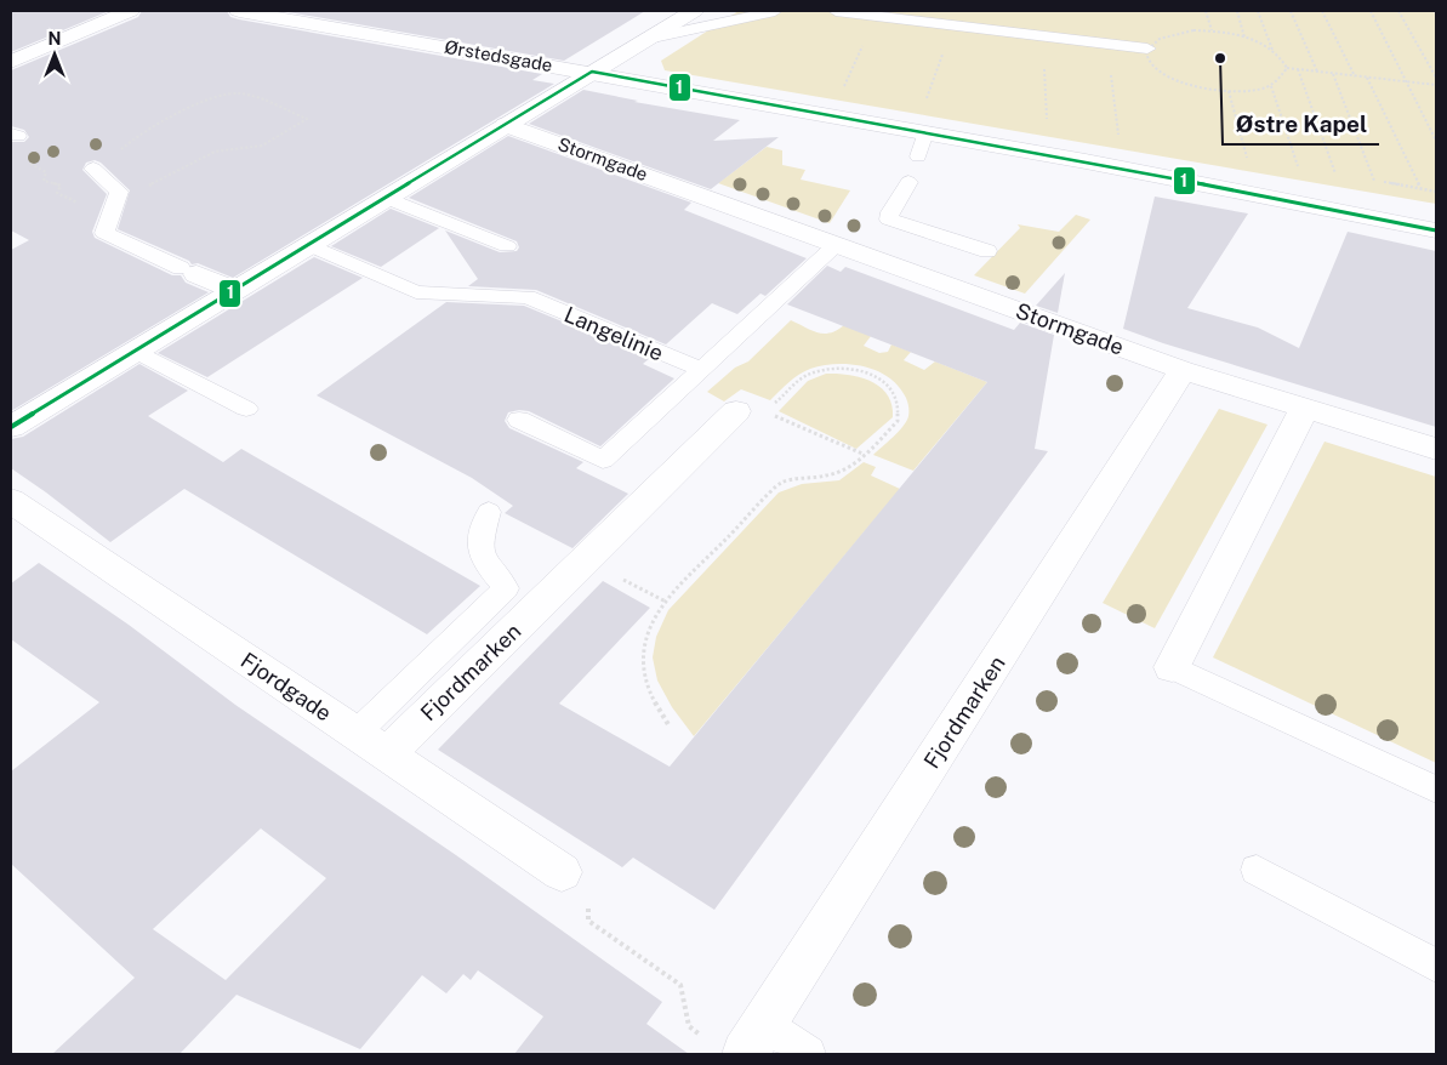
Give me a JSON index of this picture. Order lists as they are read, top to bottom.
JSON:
{
  "streets": {
    "street": [
      "Ørstedsgade",
      "Stormgade",
      "Fjordmarken",
      "Fjordgade"
    ],
    "lane": ["Langelinie"]
  },
  "crossings": [
    ["Stormgade", "Fjordmarken"],
    ["Fjordmarken", "Fjordgade"]
  ],
  "places": ["Østre Kapel"],
  "lines": ["transit line 1"],
  "north": "top"
}
